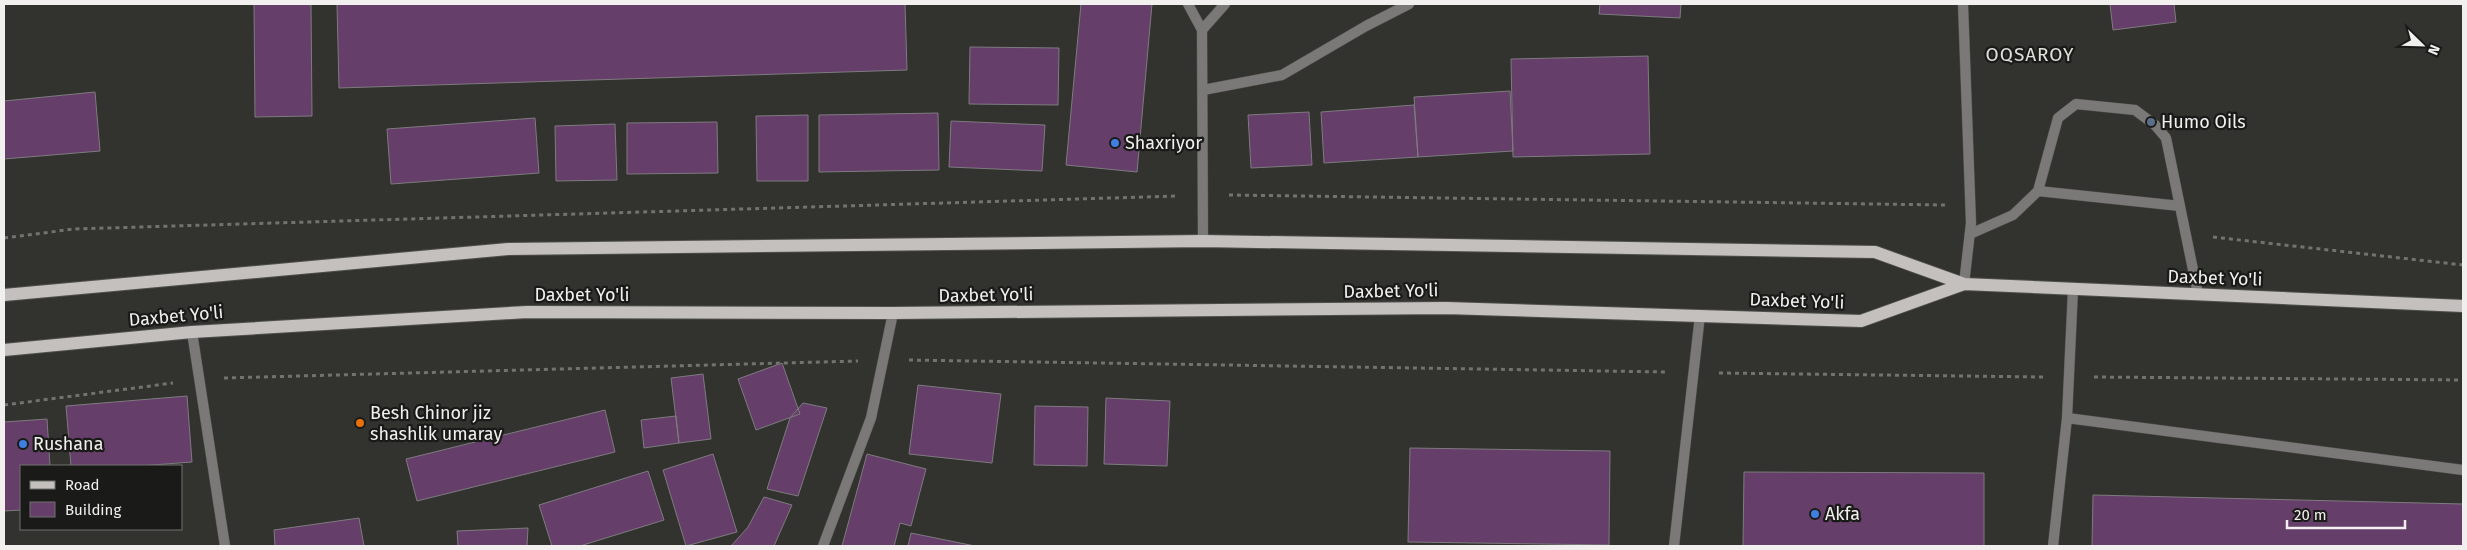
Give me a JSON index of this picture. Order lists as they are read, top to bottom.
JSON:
{
  "streets": {
    "main road": ["Daxbet Yo'li"]
  },
  "districts": ["OQSAROY"],
  "places": [
    "Humo Oils",
    "Shaxriyor",
    "Besh Chinor jiz shashlik umaray",
    "Rushana",
    "Akfa"
  ],
  "legend": ["Road", "Building"],
  "scale_bar": "20 m",
  "north": "bottom right"
}
